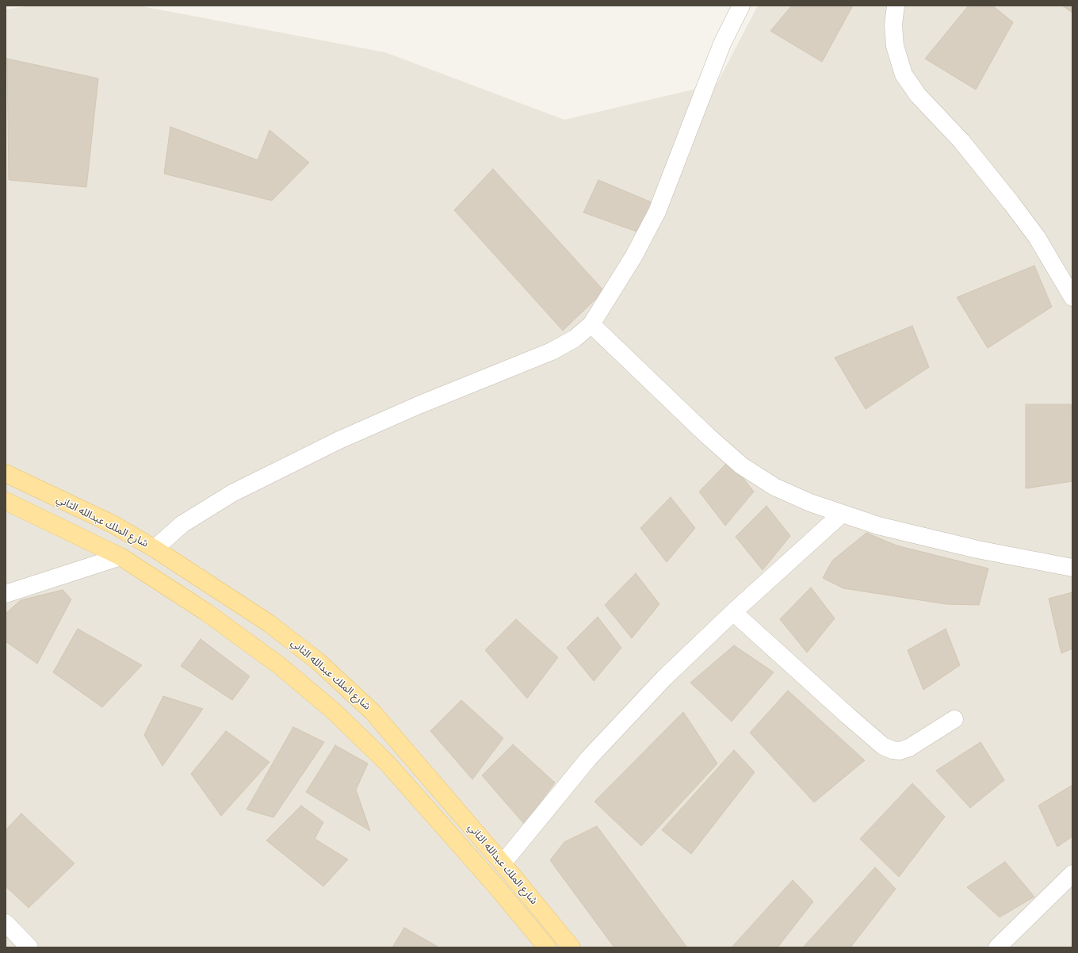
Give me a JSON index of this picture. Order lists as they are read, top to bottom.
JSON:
{
  "streets": {
    "main road": ["شارع الملك عبدالله الثاني"]
  }
}
